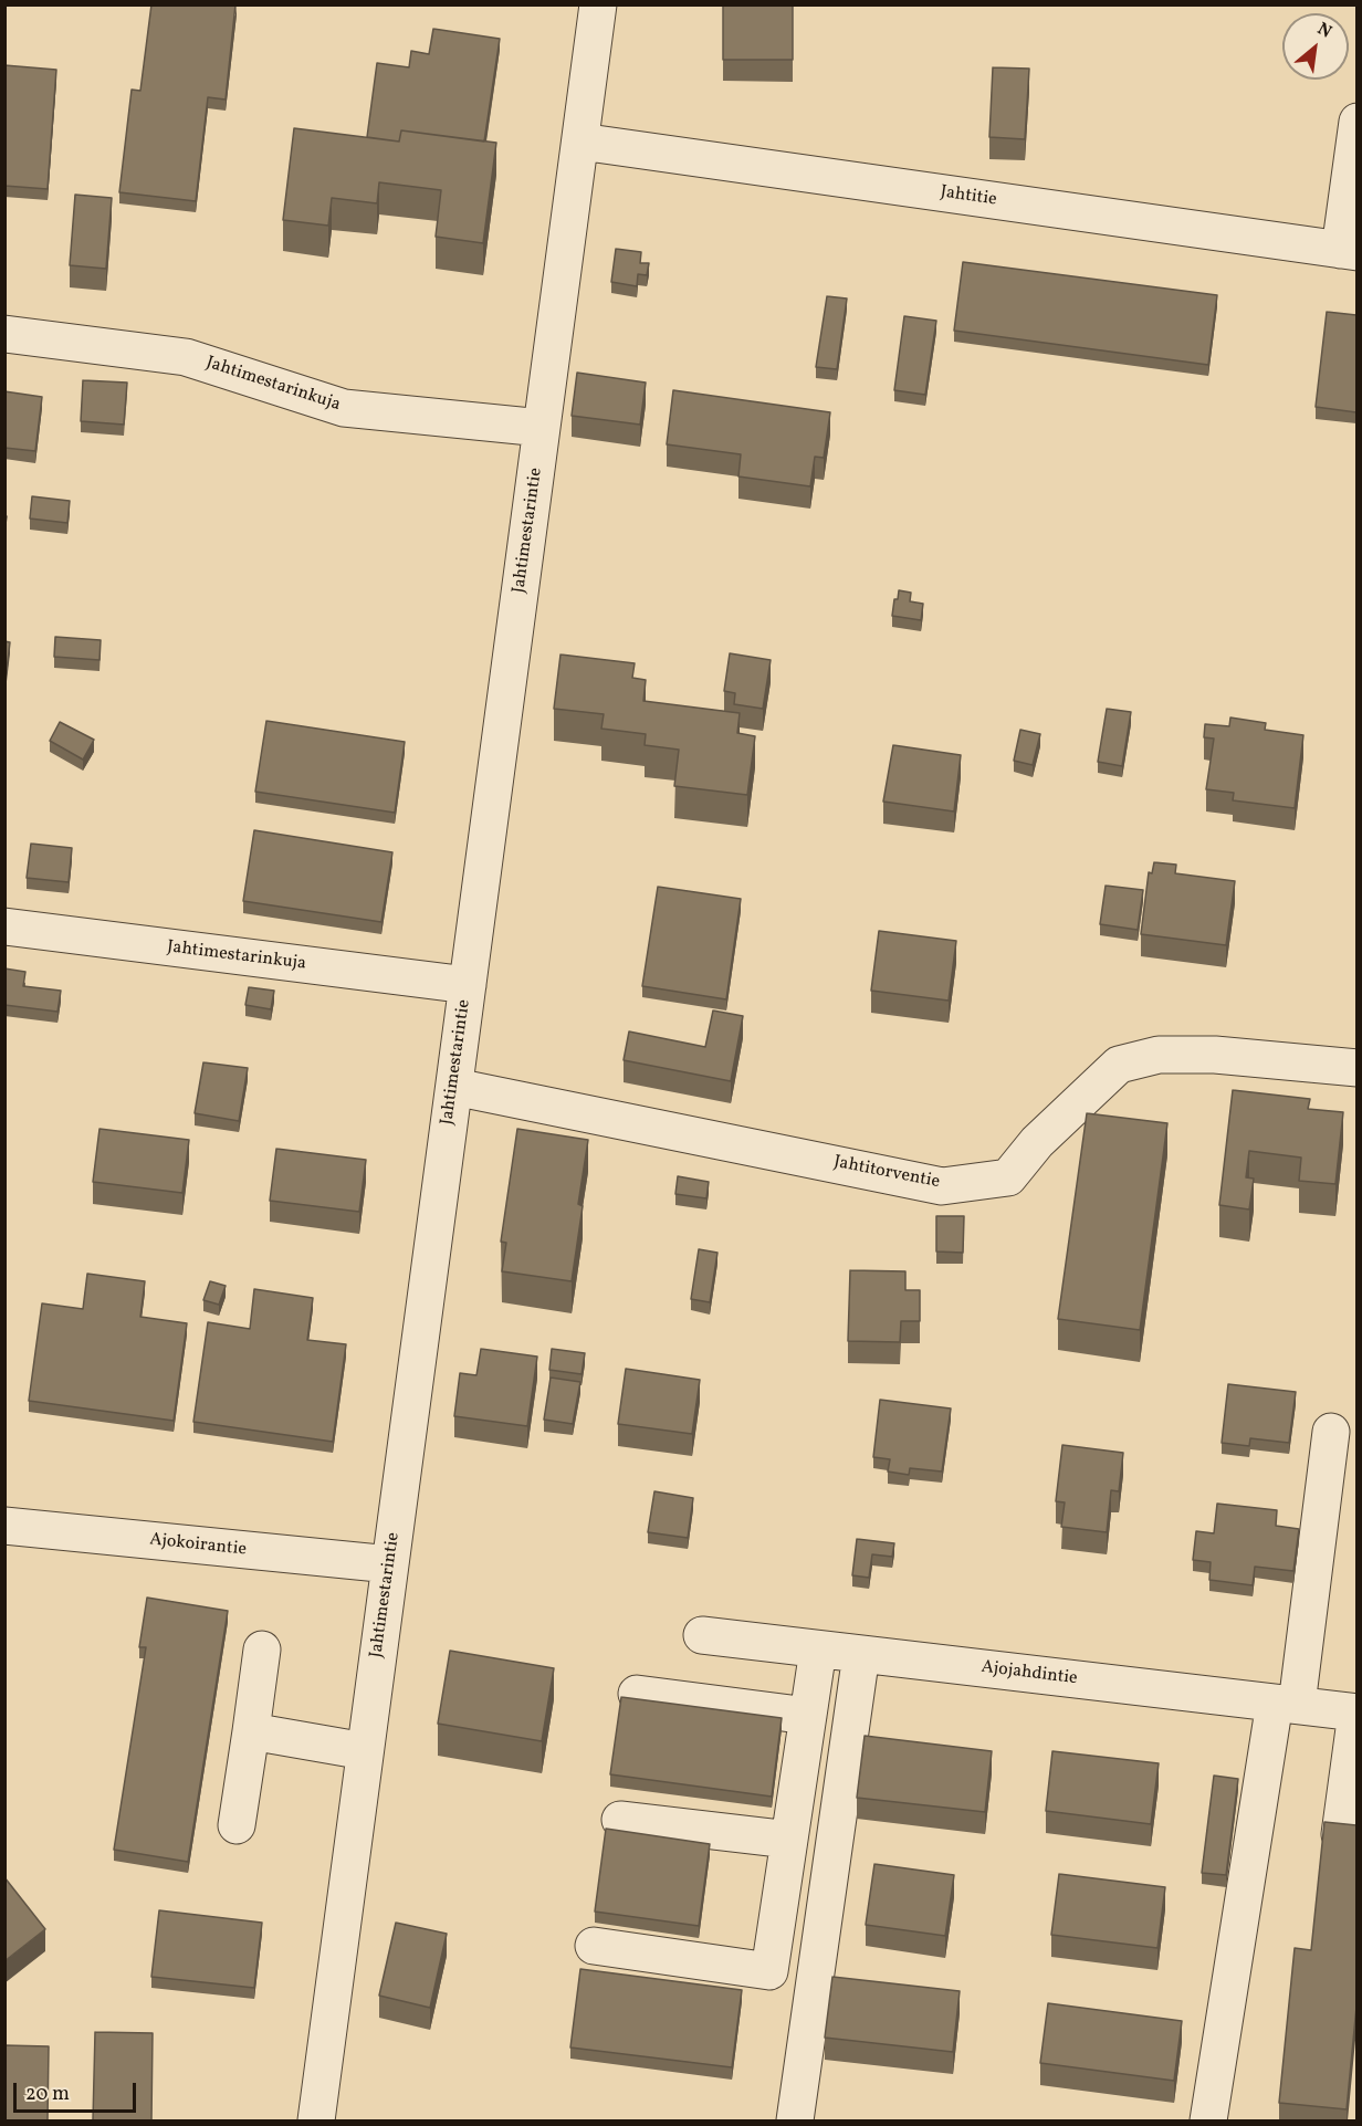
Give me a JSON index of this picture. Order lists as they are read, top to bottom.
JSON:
{
  "streets": {
    "street": [
      "Jahtitie",
      "Jahtimestarinkuja",
      "Jahtimestarintie",
      "Jahtitorventie",
      "Ajokoirantie",
      "Ajojahdintie"
    ]
  },
  "crossings": [
    ["Jahtitie", "Jahtimestarintie"],
    ["Jahtimestarinkuja", "Jahtimestarintie"],
    ["Jahtimestarintie", "Jahtitorventie"],
    ["Jahtimestarintie", "Ajokoirantie"]
  ],
  "scale_bar": "20 m",
  "north": "top right"
}
